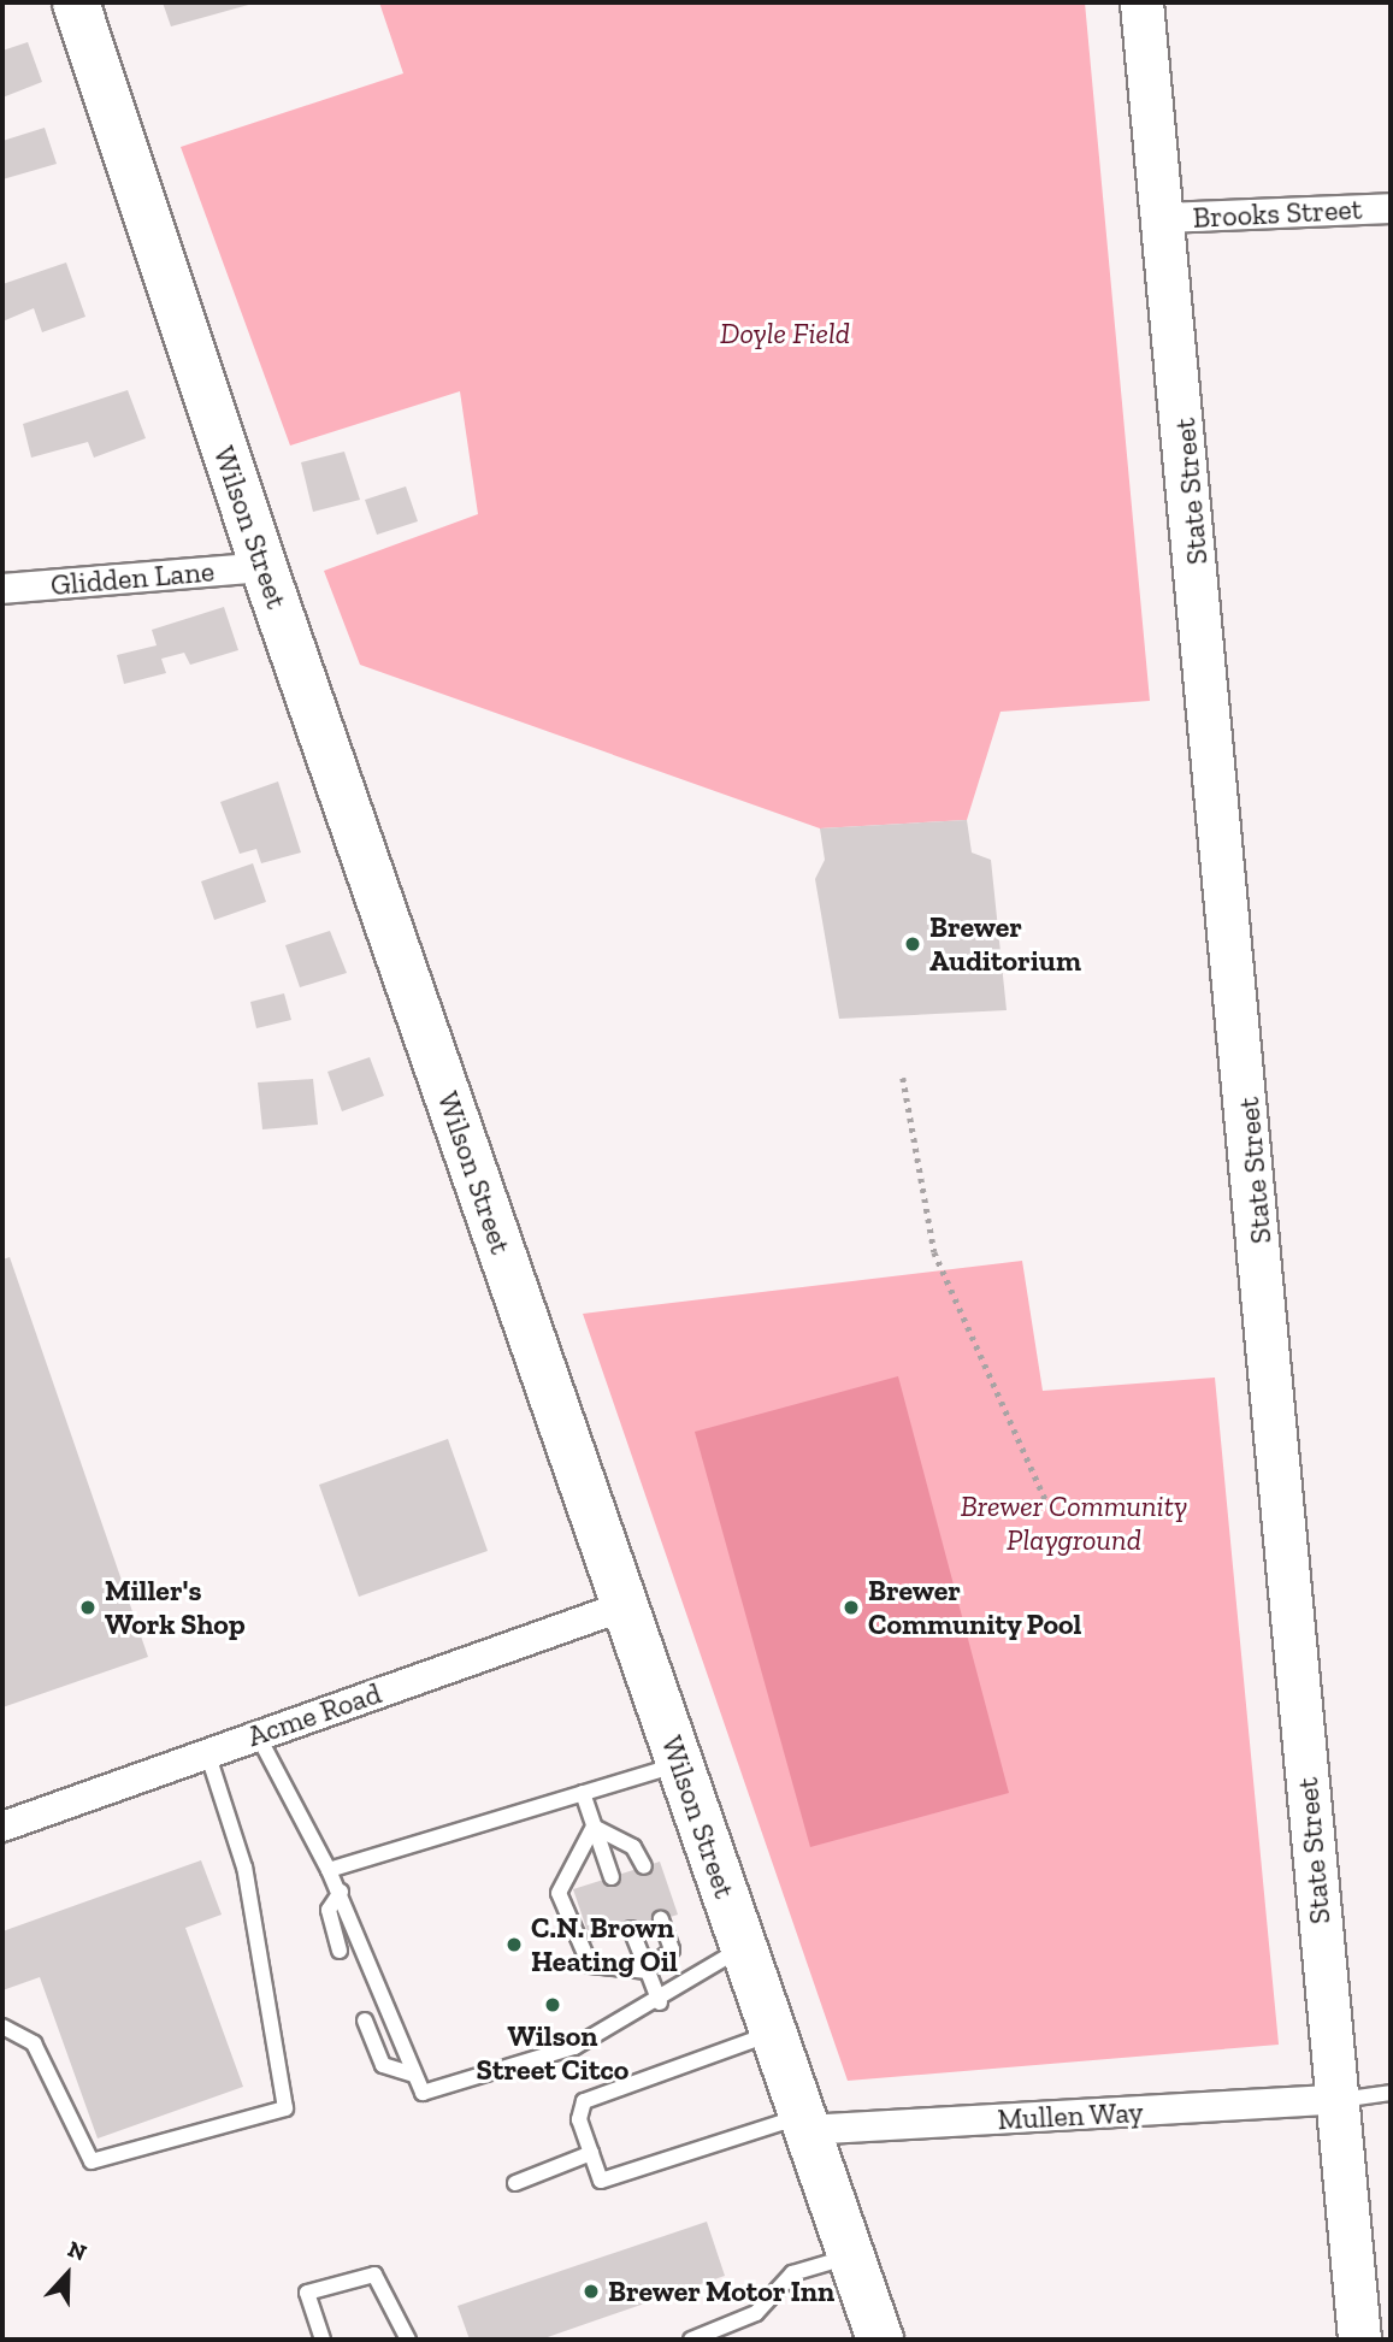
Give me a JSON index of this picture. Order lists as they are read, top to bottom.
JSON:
{
  "streets": {
    "main road": ["State Street", "Wilson Street"],
    "street": [
      "Brooks Street",
      "Glidden Lane",
      "Acme Road",
      "Mullen Way"
    ]
  },
  "crossings": [
    ["Brooks Street", "State Street"],
    ["State Street", "Mullen Way"],
    ["Wilson Street", "Glidden Lane"],
    ["Wilson Street", "Acme Road"],
    ["Wilson Street", "Mullen Way"]
  ],
  "parks": ["Doyle Field", "Brewer Community Playground"],
  "places": [
    "Brewer Auditorium",
    "Miller's Work Shop",
    "Brewer Community Pool",
    "C.N. Brown Heating Oil",
    "Wilson Street Citco",
    "Brewer Motor Inn"
  ],
  "north": "top"
}
